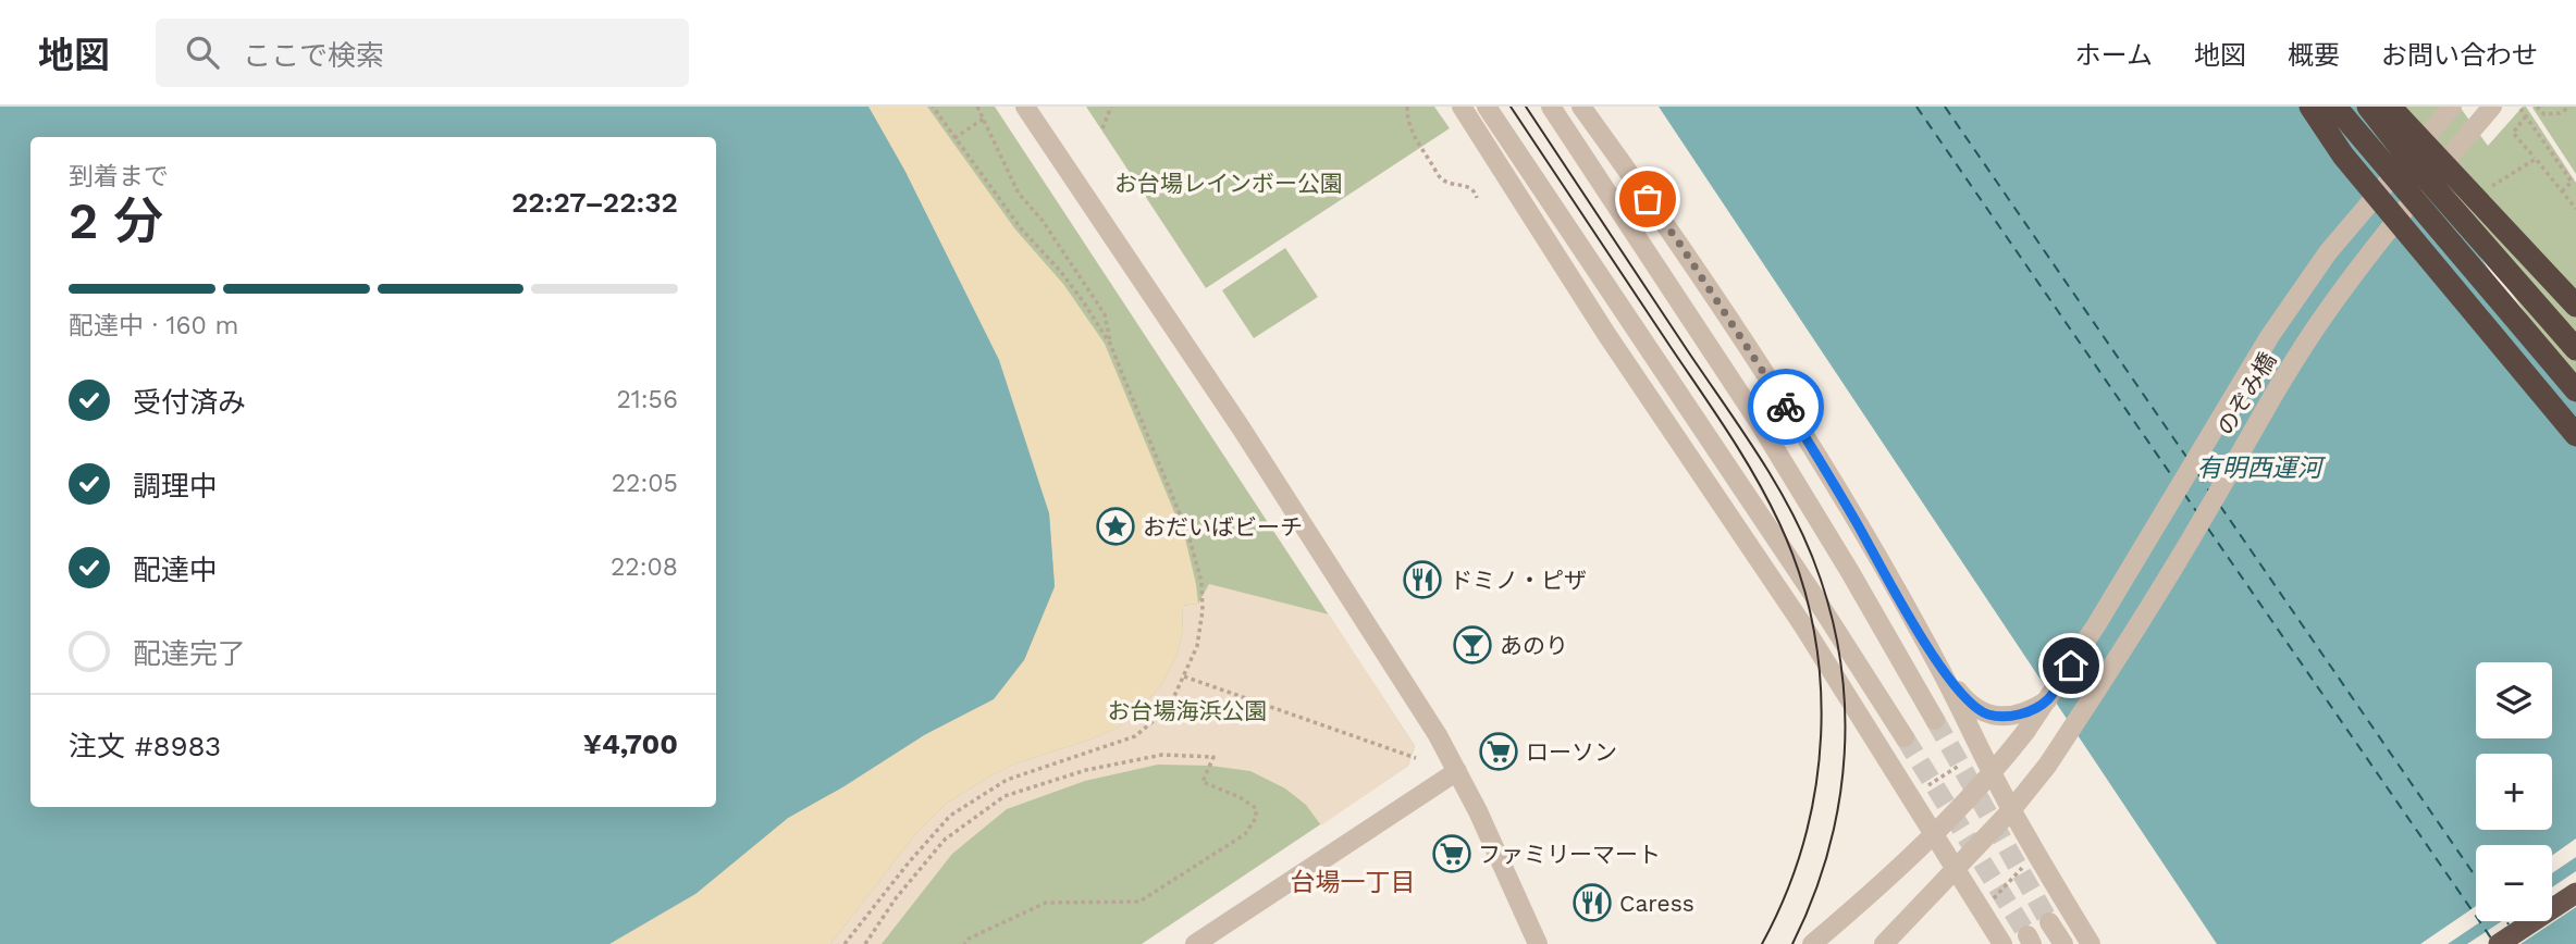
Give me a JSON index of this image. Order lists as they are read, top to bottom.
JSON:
{
  "streets": {
    "street": ["のぞみ橋"]
  },
  "districts": ["台場一丁目"],
  "water": ["有明西運河"],
  "parks": ["お台場レインボー公園", "お台場海浜公園"],
  "places": {
    "place": ["おだいばビーチ"],
    "restaurant": ["ドミノ・ピザ", "Caress"],
    "bar": ["あのり"],
    "supermarket": ["ローソン", "ファミリーマート"]
  },
  "page": {
    "header": "地図",
    "search": "ここで検索",
    "nav": [
      "ホーム",
      "地図",
      "概要",
      "お問い合わせ"
    ],
    "heading": ["2 分", "到着まで", "22:27–22:32"],
    "panel": ["注文 #8983", "¥4,700"],
    "bar": "配達中 · 160 m",
    "list": [
      ["受付済み", "21:56"],
      ["調理中", "22:05"],
      ["配達中", "22:08"],
      "配達完了"
    ],
    "map_buttons": ["+", "−"]
  }
}
